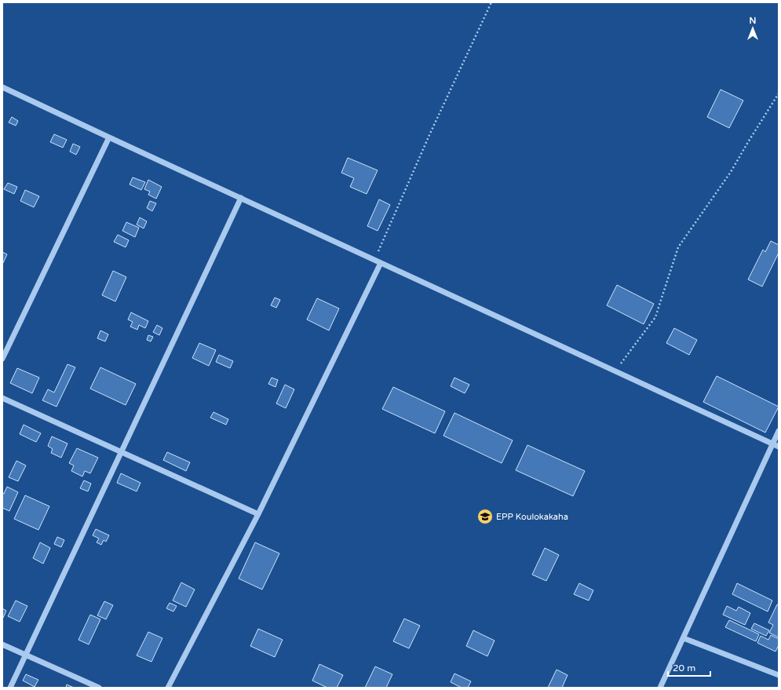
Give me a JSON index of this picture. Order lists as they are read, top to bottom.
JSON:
{
  "places": {
    "school or university": ["EPP Koulokakaha"]
  },
  "scale_bar": "20 m",
  "north": "top"
}
